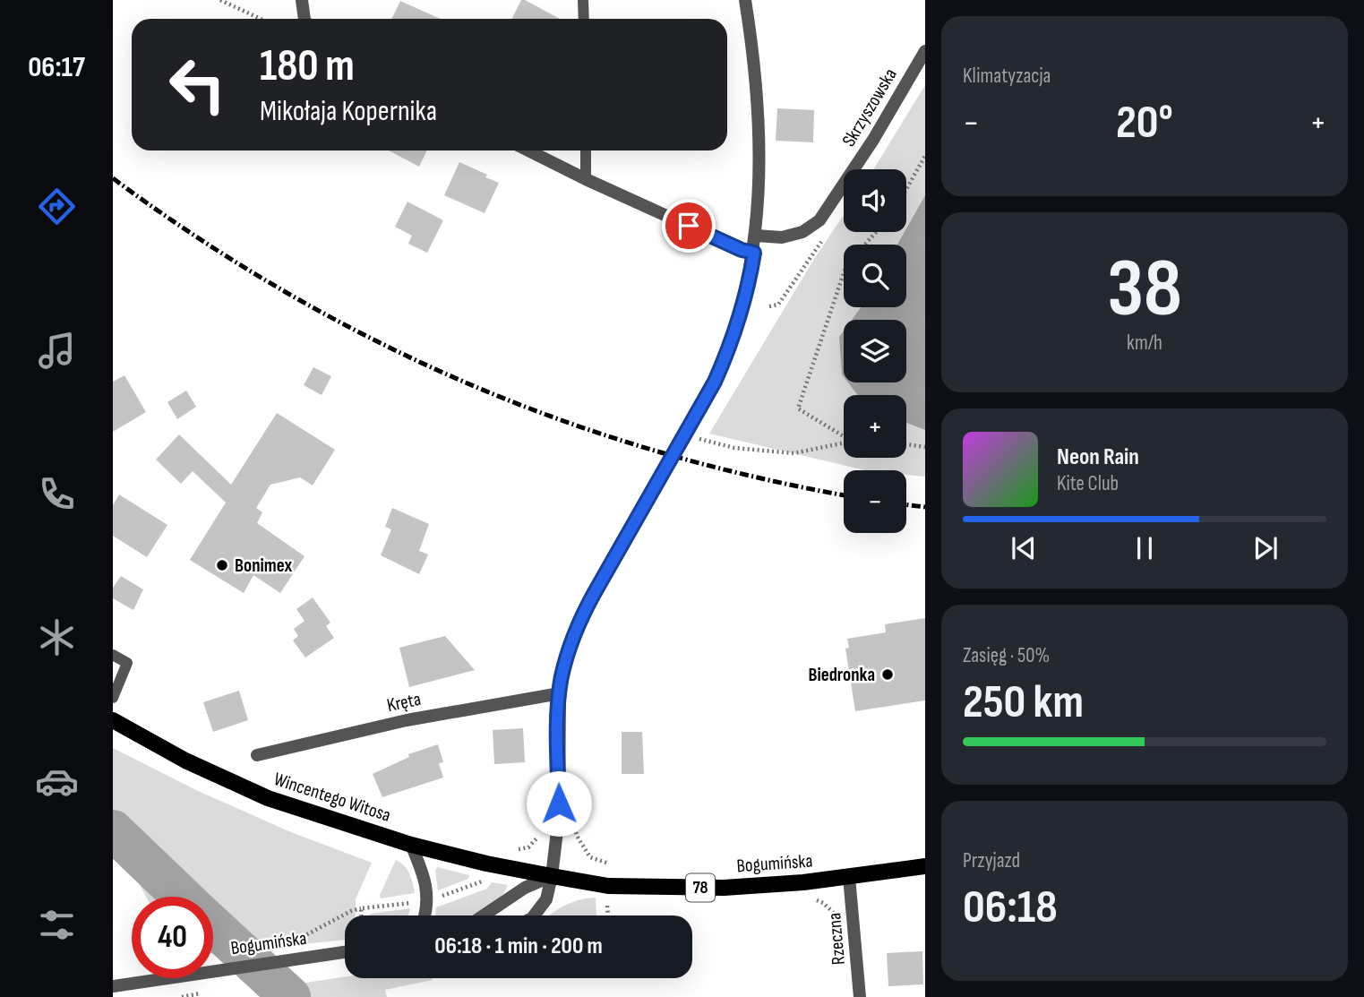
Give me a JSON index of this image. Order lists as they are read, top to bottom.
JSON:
{
  "streets": {
    "main road": ["Wincentego Witosa", "Bogumińska", "78"],
    "street": ["Skrzyszowska", "Kręta", "Rzeczna"]
  },
  "crossings": [
    ["Wincentego Witosa", "Bogumińska"],
    ["Bogumińska", "Rzeczna"]
  ],
  "places": ["Bonimex", "Biedronka"],
  "page": {
    "tabs": "06:17",
    "tile": [
      "Klimatyzacja",
      ["38", "km/h"],
      ["Zasięg · 50%", "250 km"],
      ["Przyjazd", "06:18"]
    ],
    "turn": ["180 m", "Mikołaja Kopernika"],
    "heat": ["−", "20°", "+"],
    "map_buttons": ["+", "−"],
    "song": ["Neon Rain", "Kite Club"],
    "limit": "40",
    "trip": "06:18 · 1 min · 200 m"
  }
}
